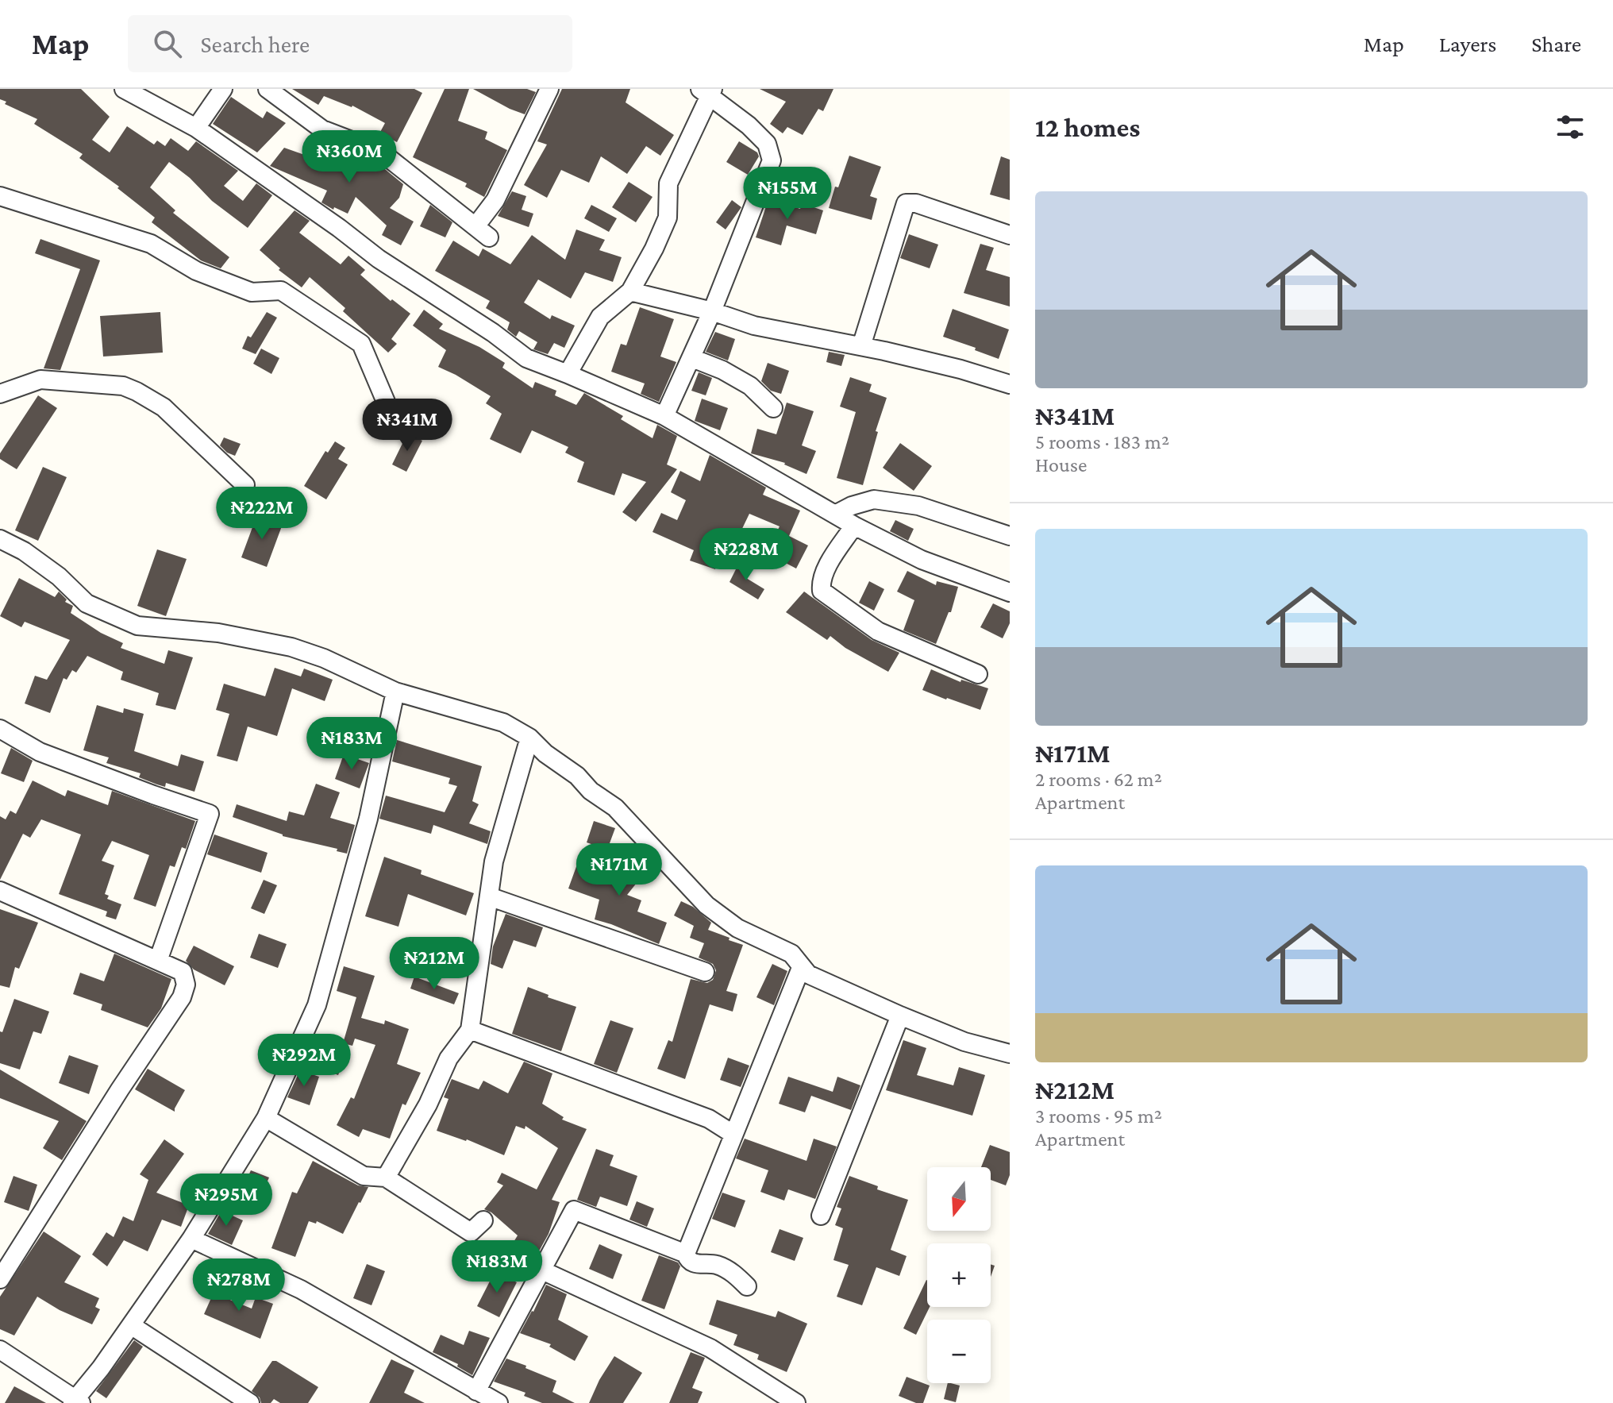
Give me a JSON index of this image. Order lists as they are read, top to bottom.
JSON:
{
  "north": "bottom",
  "page": {
    "header": "Map",
    "search": "Search here",
    "nav": ["Map", "Layers", "Share"],
    "heading": "12 homes",
    "price": [
      "₦360M",
      "₦155M",
      "₦341M",
      "₦222M",
      "₦228M",
      "₦183M",
      "₦171M",
      "₦212M",
      "₦292M",
      "₦295M",
      "₦183M",
      "₦278M"
    ],
    "list": [
      {
        "name": "₦341M",
        "note": "5 rooms · 183 m² · House"
      },
      {
        "name": "₦171M",
        "note": "2 rooms · 62 m² · Apartment"
      },
      {
        "name": "₦212M",
        "note": "3 rooms · 95 m² · Apartment"
      }
    ],
    "map_buttons": ["+", "−"]
  }
}
